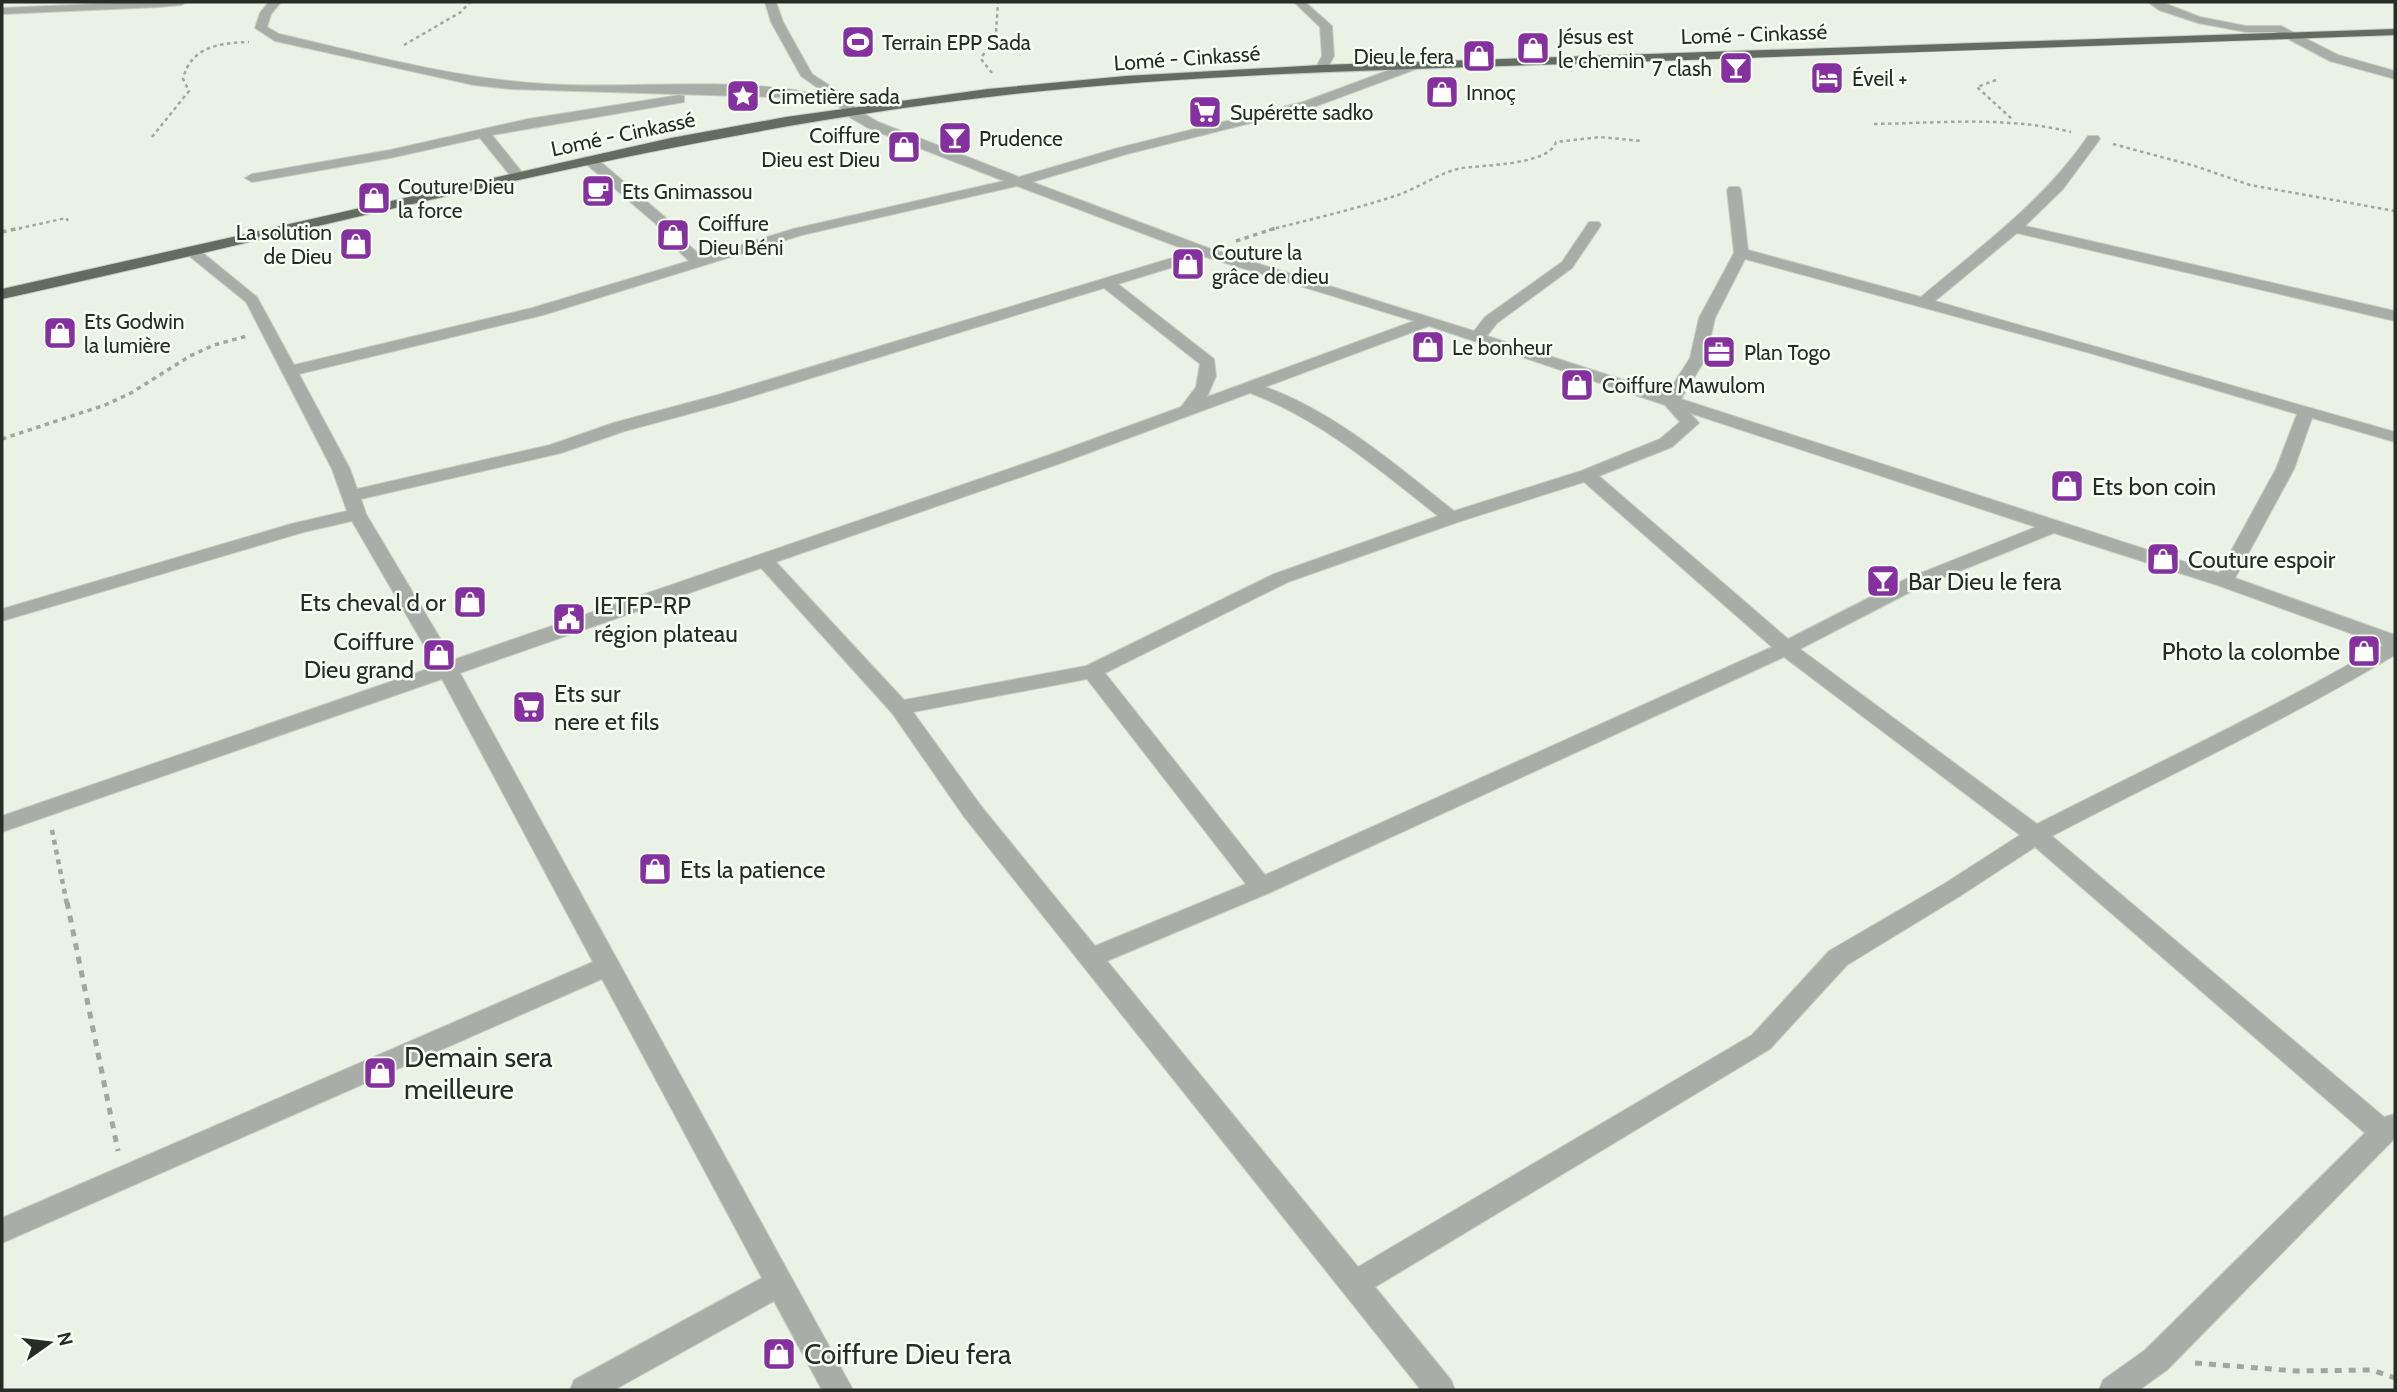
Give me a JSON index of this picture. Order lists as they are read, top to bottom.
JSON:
{
  "streets": {
    "highway": ["Lomé - Cinkassé"]
  },
  "places": {
    "sports": ["Terrain EPP Sada"],
    "shop": [
      "Jésus est le chemin",
      "Dieu le fera",
      "Innoç",
      "Coiffure Dieu est Dieu",
      "Couture Dieu la force",
      "Coiffure Dieu Béni",
      "La solution de Dieu",
      "Couture la grâce de dieu",
      "Ets Godwin la lumière",
      "Le bonheur",
      "Coiffure Mawulom",
      "Ets bon coin",
      "Couture espoir",
      "Ets cheval d or",
      "Photo la colombe",
      "Coiffure Dieu grand",
      "Ets la patience",
      "Demain sera meilleure",
      "Coiffure Dieu fera"
    ],
    "bar": ["7 clash", "Prudence", "Bar Dieu le fera"],
    "hotel": ["Éveil +"],
    "place": ["Cimetière sada"],
    "supermarket": ["Supérette sadko", "Ets sur nere et fils"],
    "cafe": ["Ets Gnimassou"],
    "office": ["Plan Togo"],
    "public building": ["IETFP-RP région plateau"]
  },
  "north": "right"
}
